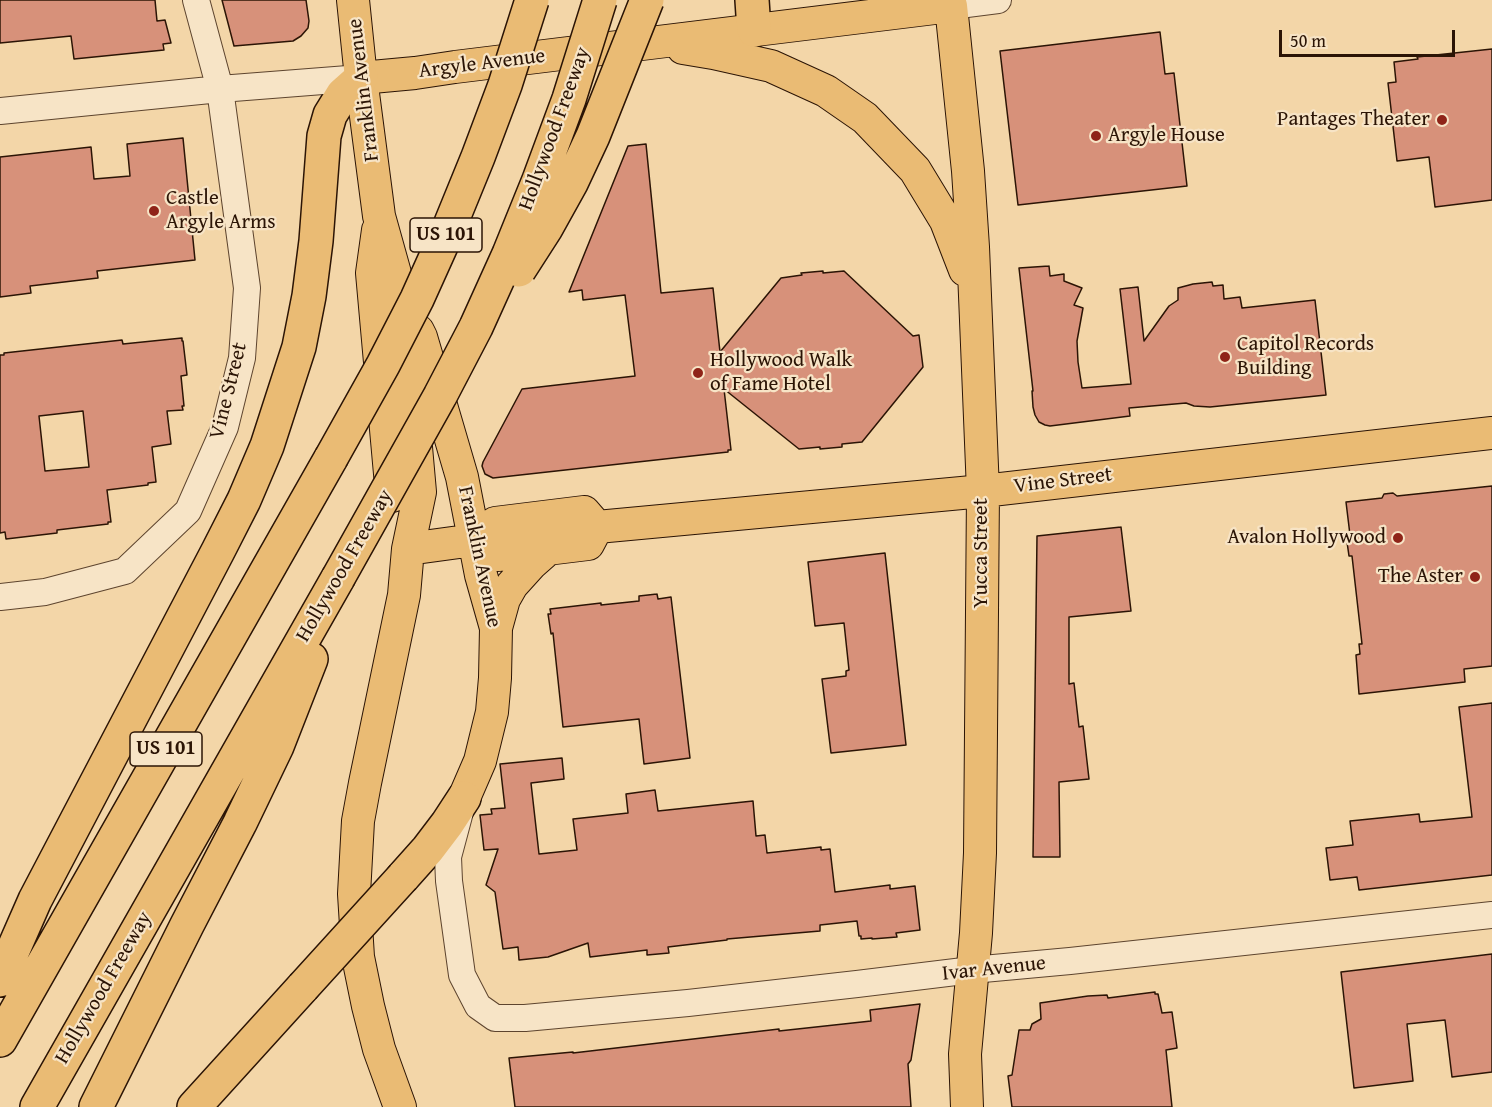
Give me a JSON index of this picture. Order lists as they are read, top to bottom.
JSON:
{
  "streets": {
    "highway": ["Hollywood Freeway", "US 101"],
    "main road": [
      "Argyle Avenue",
      "Franklin Avenue",
      "Vine Street",
      "Yucca Street"
    ],
    "street": ["Ivar Avenue"]
  },
  "crossings": [
    ["Argyle Avenue", "Franklin Avenue"],
    ["Argyle Avenue", "Vine Street"],
    ["Argyle Avenue", "Yucca Street"],
    ["Franklin Avenue", "Ivar Avenue"],
    ["Vine Street", "Yucca Street"],
    ["Yucca Street", "Ivar Avenue"]
  ],
  "places": [
    "Pantages Theater",
    "Argyle House",
    "Castle Argyle Arms",
    "Capitol Records Building",
    "Hollywood Walk of Fame Hotel",
    "Avalon Hollywood",
    "The Aster"
  ],
  "scale_bar": "50 m"
}
